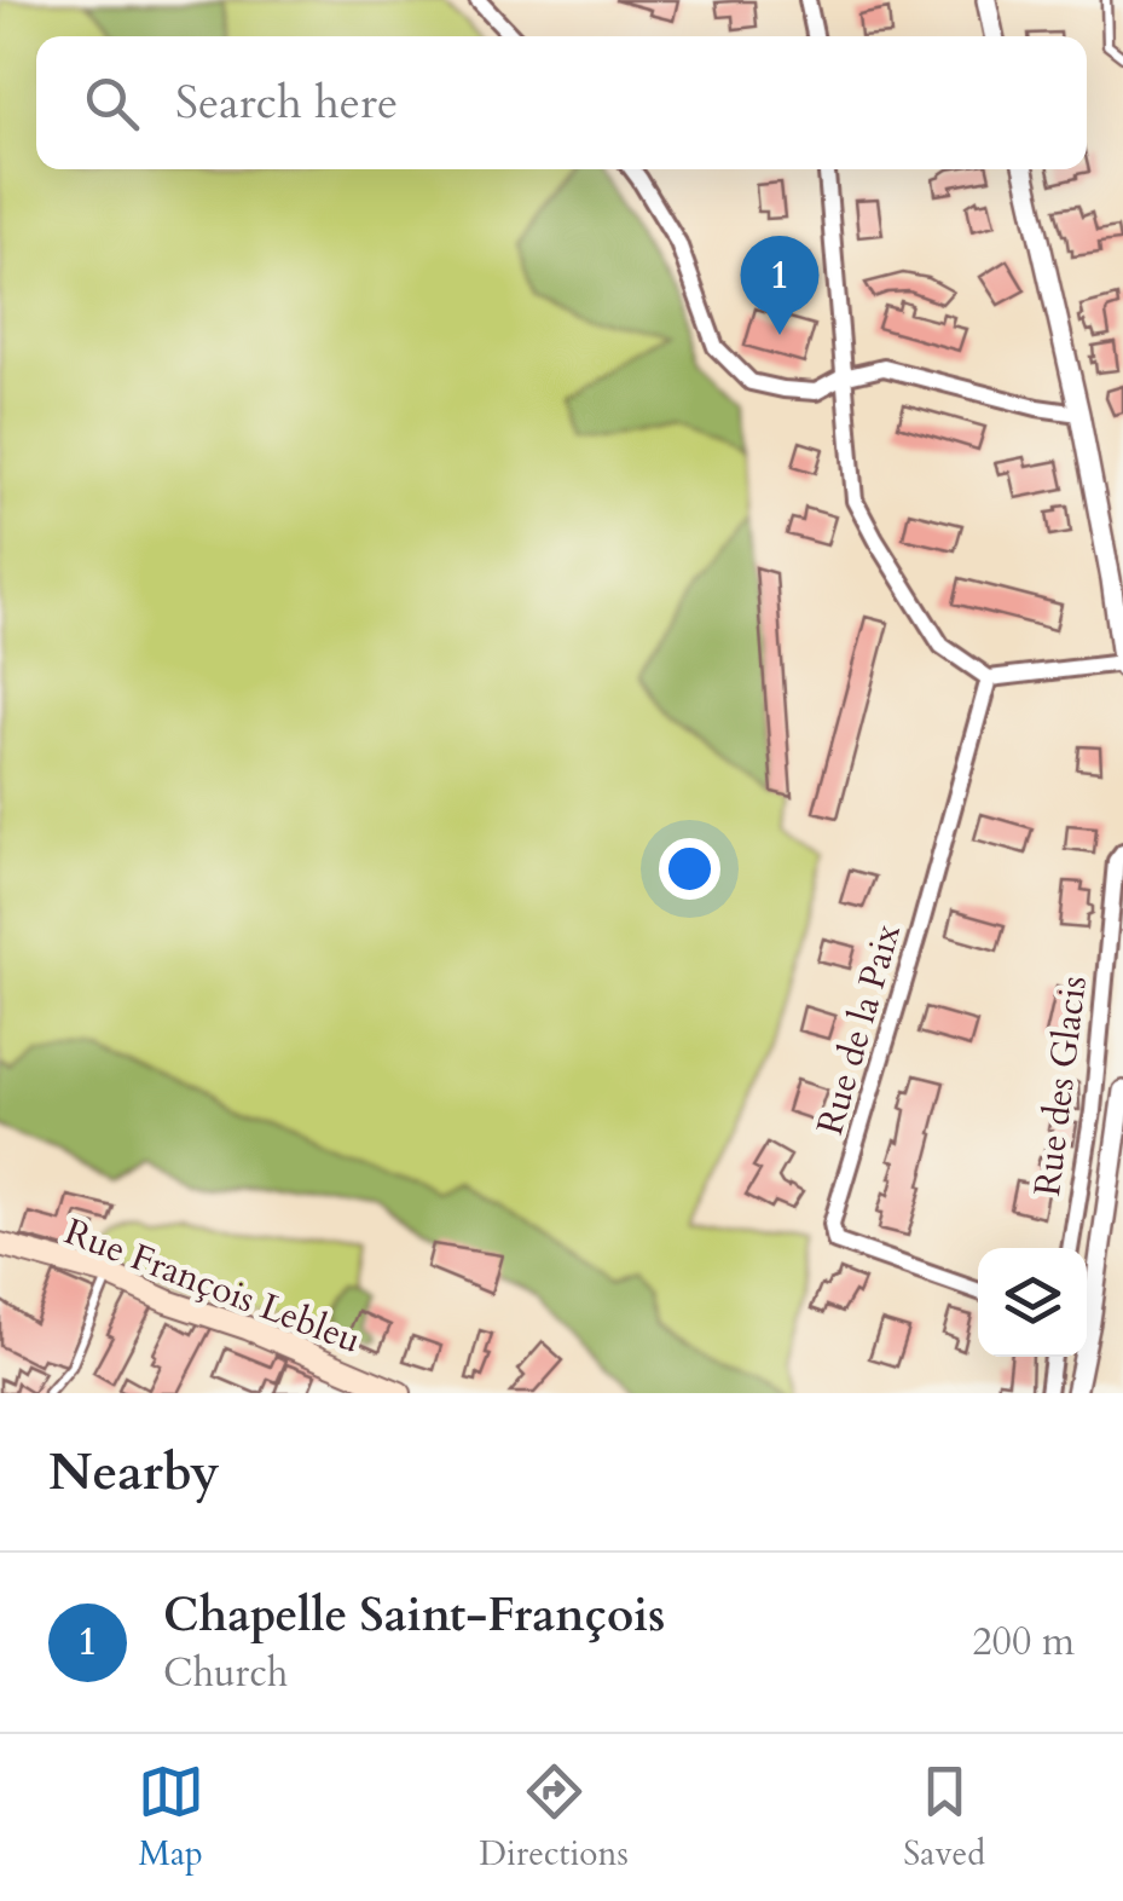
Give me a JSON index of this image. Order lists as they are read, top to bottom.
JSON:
{
  "streets": {
    "main road": ["Rue François Lebleu"],
    "street": ["Rue de la Paix", "Rue des Glacis"]
  },
  "page": {
    "search": "Search here",
    "pins": "1",
    "heading": "Nearby",
    "list": [
      {
        "mark": "1",
        "name": "Chapelle Saint-François",
        "note": "Church",
        "value": "200 m"
      }
    ],
    "nav": ["Map", "Directions", "Saved"]
  }
}
